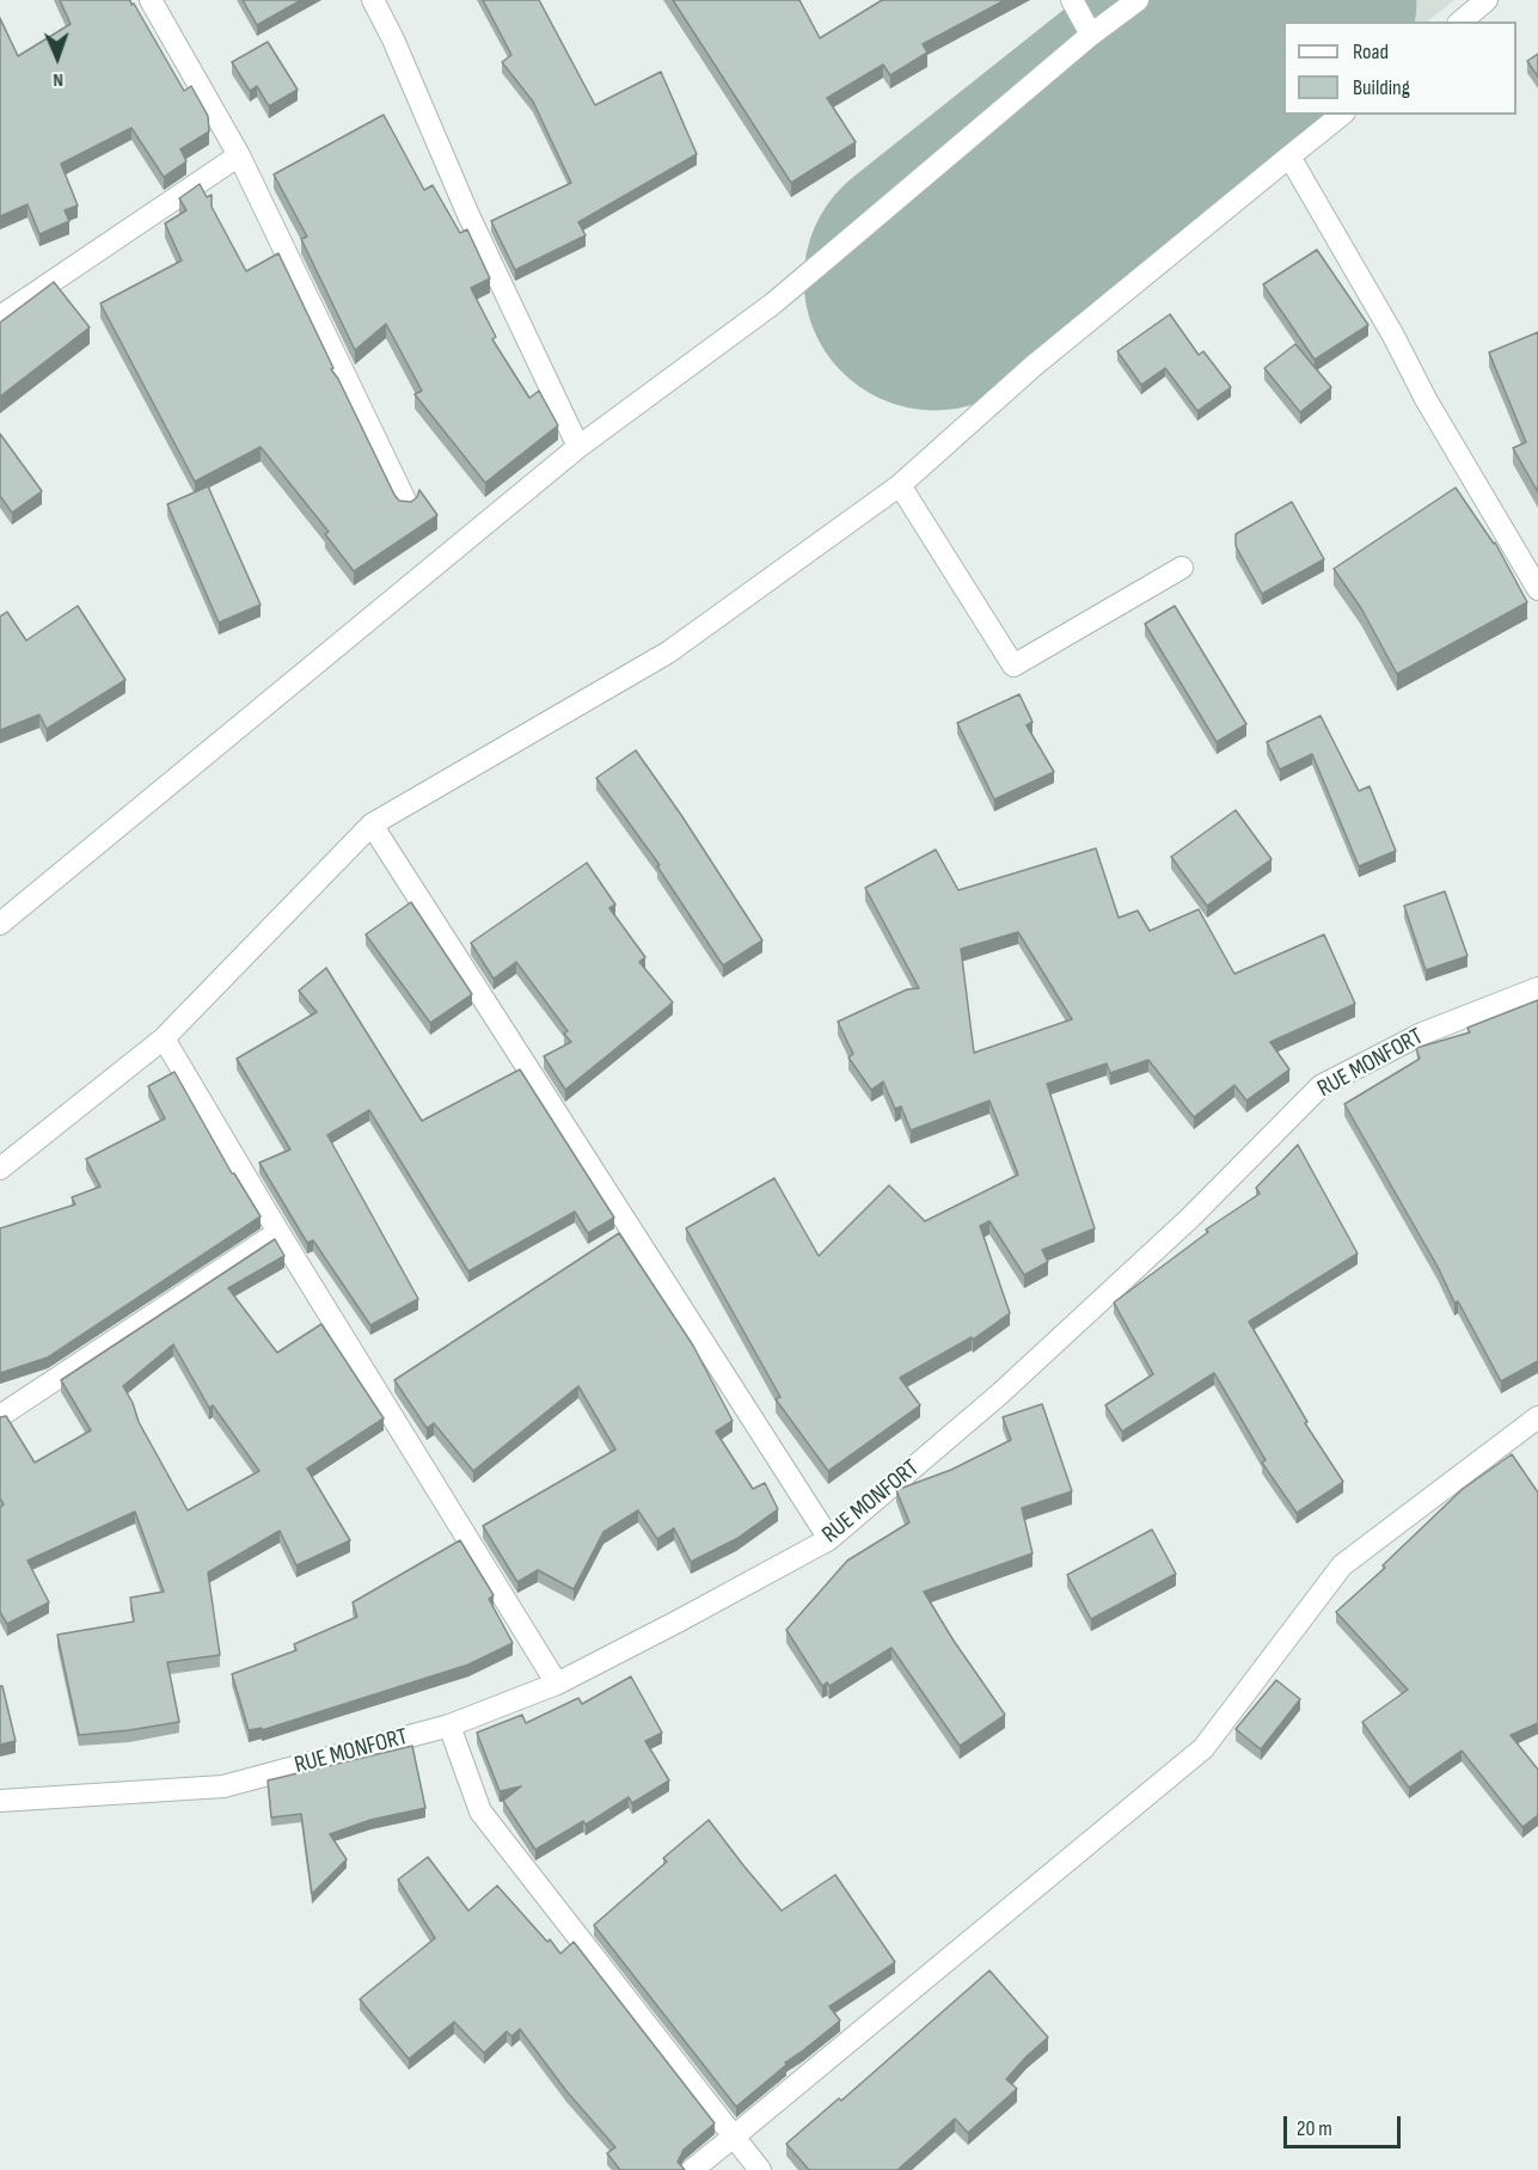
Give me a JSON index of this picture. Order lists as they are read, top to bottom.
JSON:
{
  "streets": {
    "street": ["RUE MONFORT"]
  },
  "legend": ["Road", "Building"],
  "scale_bar": "20 m",
  "north": "bottom"
}
